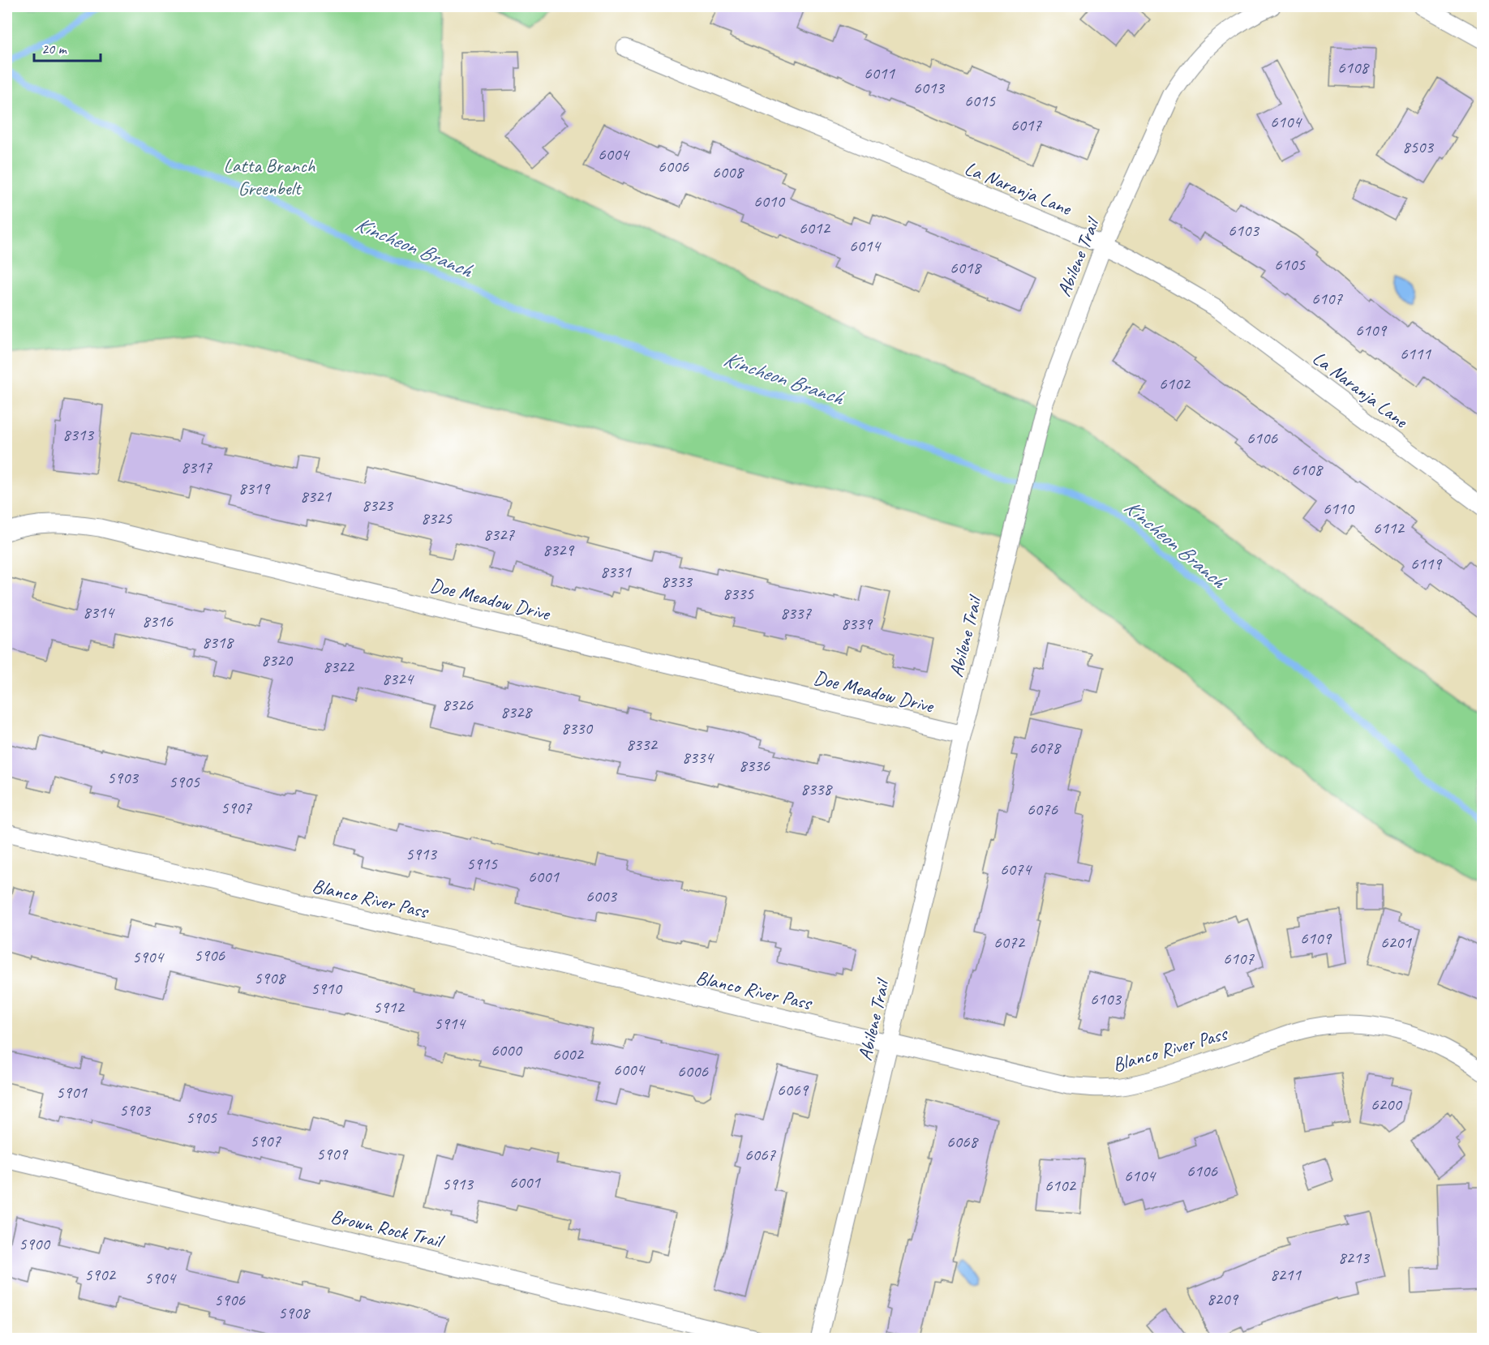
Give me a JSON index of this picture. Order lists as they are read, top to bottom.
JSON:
{
  "streets": {
    "street": [
      "La Naranja Lane",
      "Abilene Trail",
      "Doe Meadow Drive",
      "Blanco River Pass",
      "Brown Rock Trail"
    ]
  },
  "crossings": [
    ["La Naranja Lane", "Abilene Trail"],
    ["Abilene Trail", "Doe Meadow Drive"],
    ["Abilene Trail", "Blanco River Pass"]
  ],
  "water": ["Kincheon Branch"],
  "parks": ["Latta Branch Greenbelt"],
  "house_numbers": [
    "6108",
    "6011",
    "6013",
    "6015",
    "6104",
    "6017",
    "8503",
    "6004",
    "6006",
    "6008",
    "6010",
    "6012",
    "6103",
    "6014",
    "6105",
    "6018",
    "6107",
    "6109",
    "6111",
    "6102",
    "8313",
    "6106",
    "8317",
    "6108",
    "8319",
    "8321",
    "8323",
    "6110",
    "8325",
    "6112",
    "8327",
    "8329",
    "6119",
    "8331",
    "8333",
    "8335",
    "8314",
    "8337",
    "8316",
    "8339",
    "8318",
    "8320",
    "8322",
    "8324",
    "8326",
    "8328",
    "8330",
    "8332",
    "6078",
    "8334",
    "8336",
    "5903",
    "5905",
    "8338",
    "5907",
    "6076",
    "5913",
    "5915",
    "6074",
    "6001",
    "6003",
    "6109",
    "6072",
    "6201",
    "5906",
    "5904",
    "6107",
    "5908",
    "5910",
    "6103",
    "5912",
    "5914",
    "6000",
    "6002",
    "6004",
    "6006",
    "6069",
    "5901",
    "6200",
    "5903",
    "5905",
    "5907",
    "6068",
    "5909",
    "6067",
    "6106",
    "6104",
    "6001",
    "5913",
    "6102",
    "5900",
    "8213",
    "5902",
    "8211",
    "5904",
    "8209",
    "5906",
    "5908"
  ],
  "scale_bar": "20 m"
}
